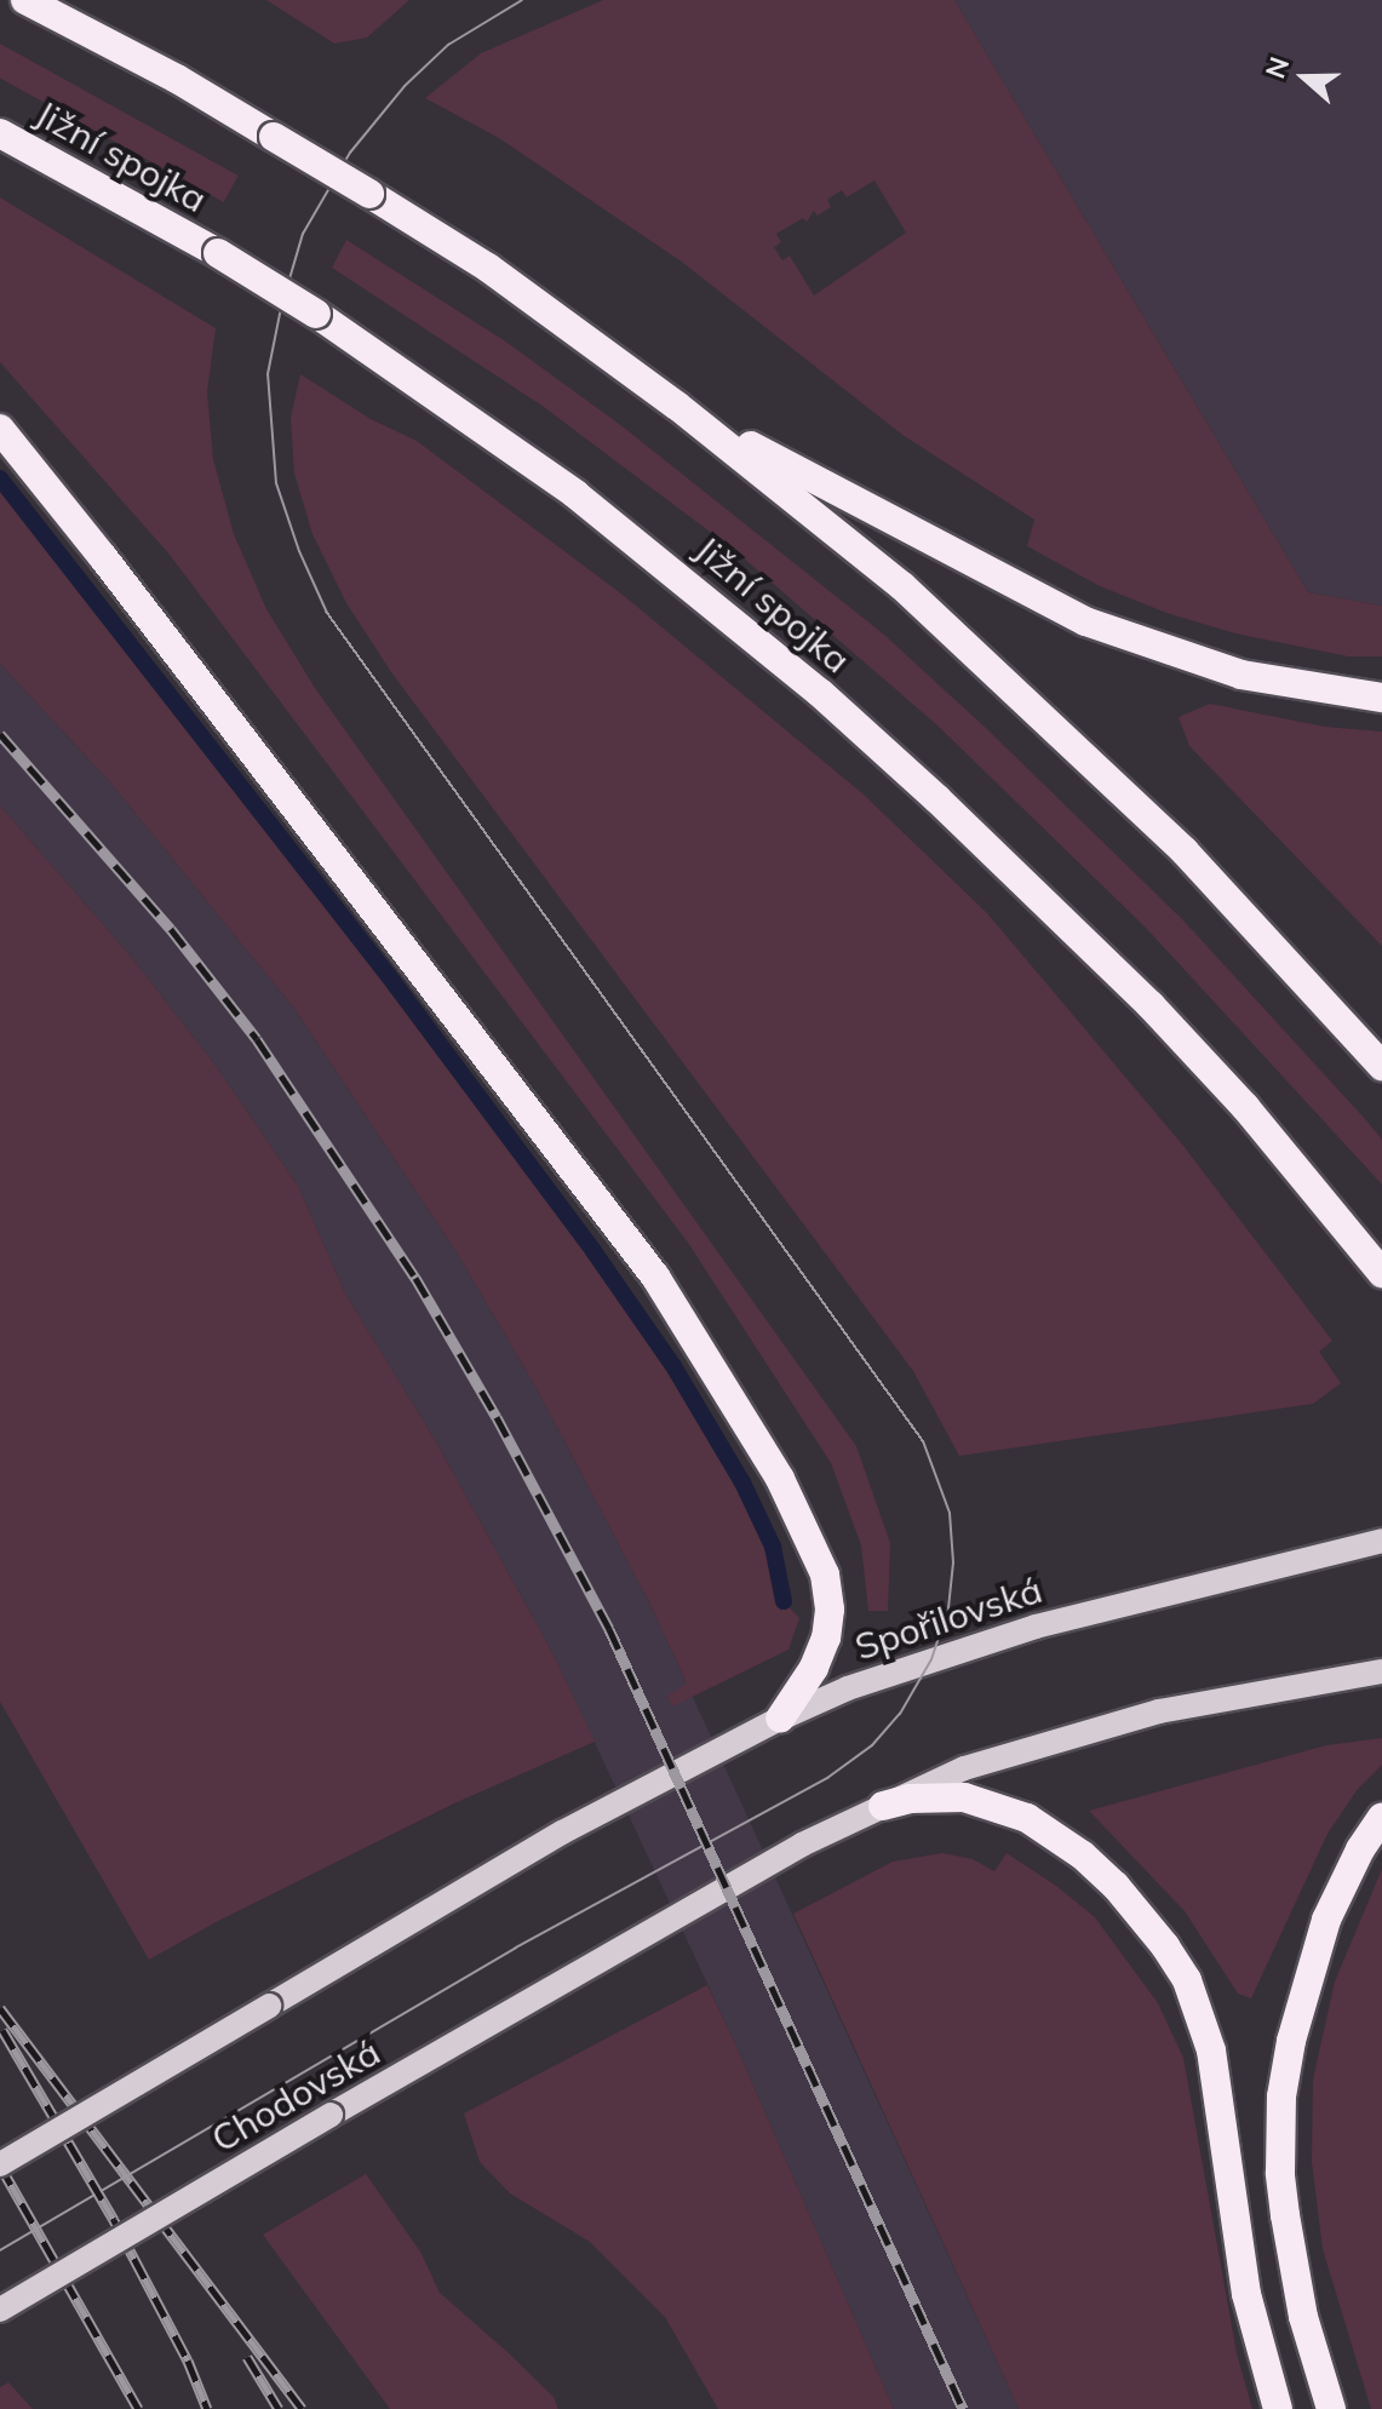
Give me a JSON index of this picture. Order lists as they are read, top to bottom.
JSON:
{
  "streets": {
    "highway": ["Jižní spojka"],
    "main road": ["Spořilovská", "Chodovská"]
  },
  "north": "left"
}
